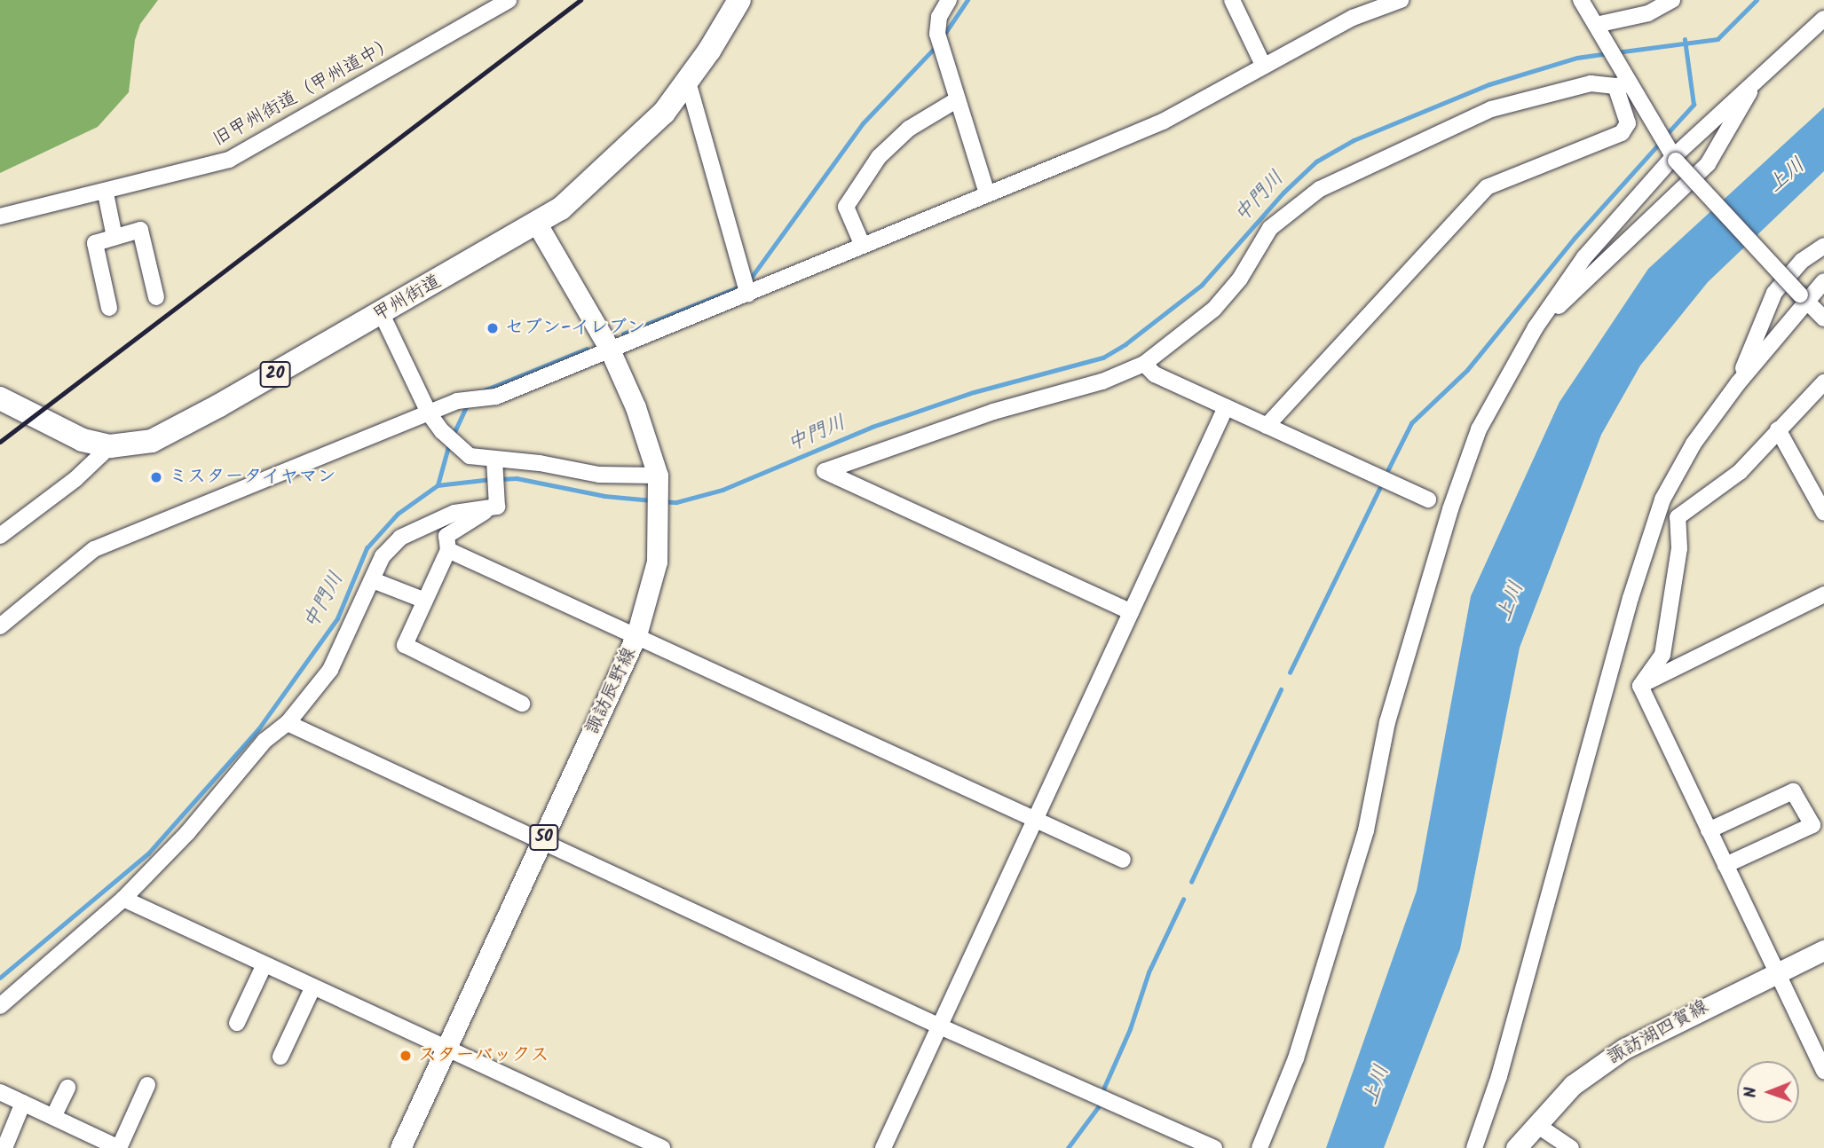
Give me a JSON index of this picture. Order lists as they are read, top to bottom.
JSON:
{
  "streets": {
    "highway": ["甲州街道", "20"],
    "main road": ["諏訪辰野線", "50", "諏訪湖四賀線"],
    "street": ["旧甲州街道（甲州道中）"]
  },
  "crossings": [
    ["甲州街道", "諏訪辰野線"]
  ],
  "water": ["上川", "中門川"],
  "places": ["セブン-イレブン", "ミスタータイヤマン", "スターバックス"],
  "north": "left"
}
